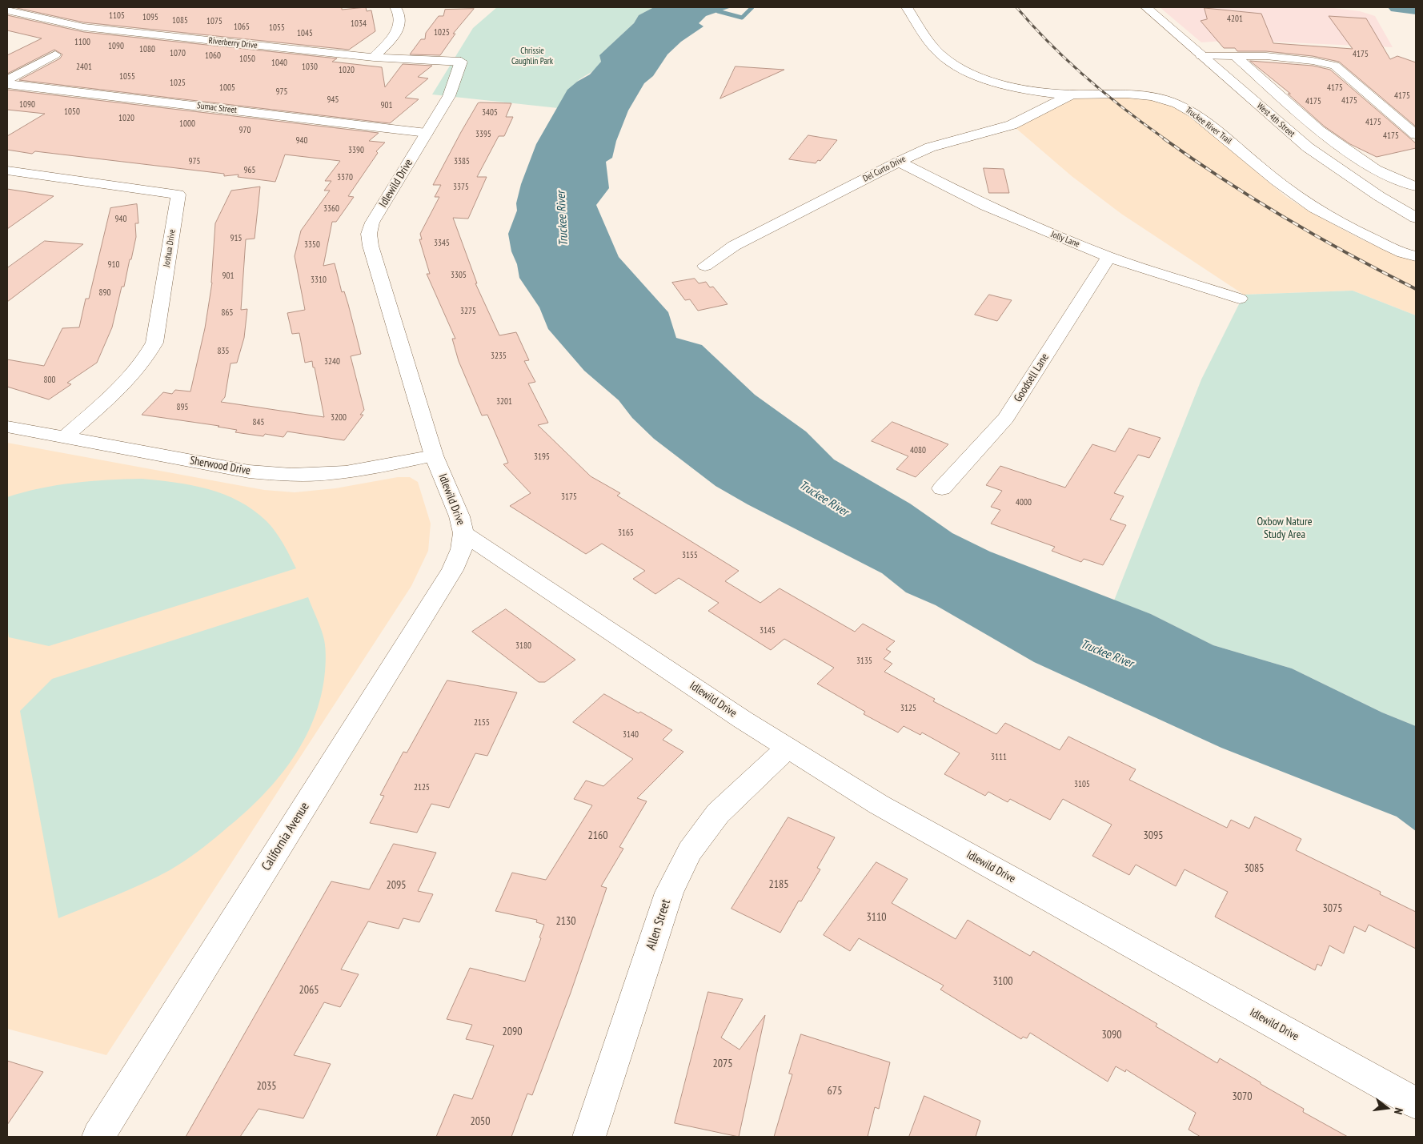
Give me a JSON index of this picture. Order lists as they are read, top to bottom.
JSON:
{
  "streets": {
    "street": [
      "Riverberry Drive",
      "Sumac Street",
      "West 4th Street",
      "Truckee River Trail",
      "Del Curto Drive",
      "Idlewild Drive",
      "Jolly Lane",
      "Joshua Drive",
      "Goodsell Lane",
      "Sherwood Drive",
      "California Avenue",
      "Allen Street"
    ]
  },
  "crossings": [
    ["Riverberry Drive", "Idlewild Drive"],
    ["Sumac Street", "Idlewild Drive"],
    ["Truckee River Trail", "Del Curto Drive"],
    ["Del Curto Drive", "Jolly Lane"],
    ["Idlewild Drive", "Sherwood Drive"],
    ["Idlewild Drive", "California Avenue"],
    ["Idlewild Drive", "Allen Street"],
    ["Jolly Lane", "Goodsell Lane"],
    ["Joshua Drive", "Sherwood Drive"]
  ],
  "water": ["Truckee River"],
  "parks": ["Chrissie Caughlin Park", "Oxbow Nature Study Area"],
  "house_numbers": [
    "1105",
    "1095",
    "4201",
    "1085",
    "1075",
    "1034",
    "1065",
    "1055",
    "1025",
    "1045",
    "1100",
    "1090",
    "1080",
    "1070",
    "4175",
    "1060",
    "1050",
    "1040",
    "2401",
    "1030",
    "1020",
    "1055",
    "1025",
    "1005",
    "4175",
    "975",
    "4175",
    "945",
    "4175",
    "4175",
    "1090",
    "901",
    "1050",
    "3405",
    "1020",
    "4175",
    "1000",
    "970",
    "3395",
    "4175",
    "940",
    "3390",
    "975",
    "3385",
    "965",
    "3370",
    "3375",
    "3360",
    "940",
    "915",
    "3345",
    "3350",
    "910",
    "3305",
    "901",
    "3310",
    "890",
    "3275",
    "865",
    "835",
    "3235",
    "3240",
    "800",
    "3201",
    "895",
    "3200",
    "845",
    "4080",
    "3195",
    "3175",
    "4000",
    "3165",
    "3155",
    "3145",
    "3180",
    "3135",
    "3125",
    "2155",
    "3140",
    "3111",
    "3105",
    "2125",
    "2160",
    "3095",
    "3085",
    "2185",
    "2095",
    "3075",
    "3110",
    "2130",
    "3100",
    "2065",
    "2090",
    "3090",
    "2075",
    "2035",
    "675",
    "3070",
    "2050"
  ],
  "north": "right"
}
